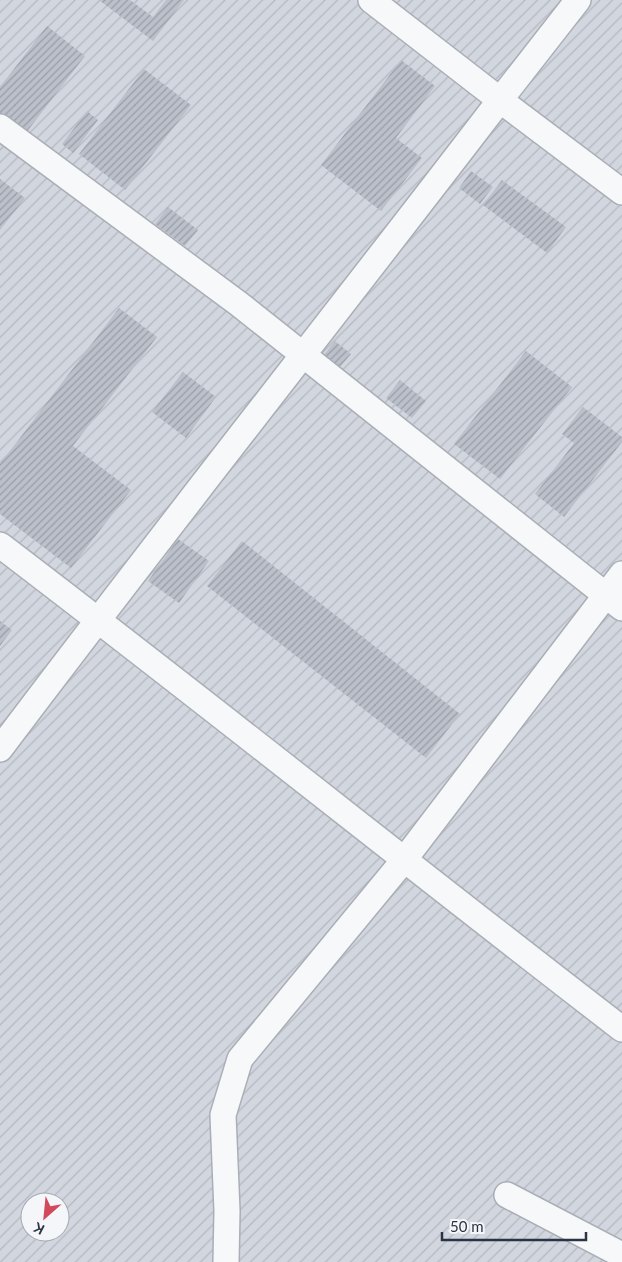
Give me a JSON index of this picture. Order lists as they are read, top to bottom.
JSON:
{
  "scale_bar": "50 m",
  "north": "bottom left"
}
